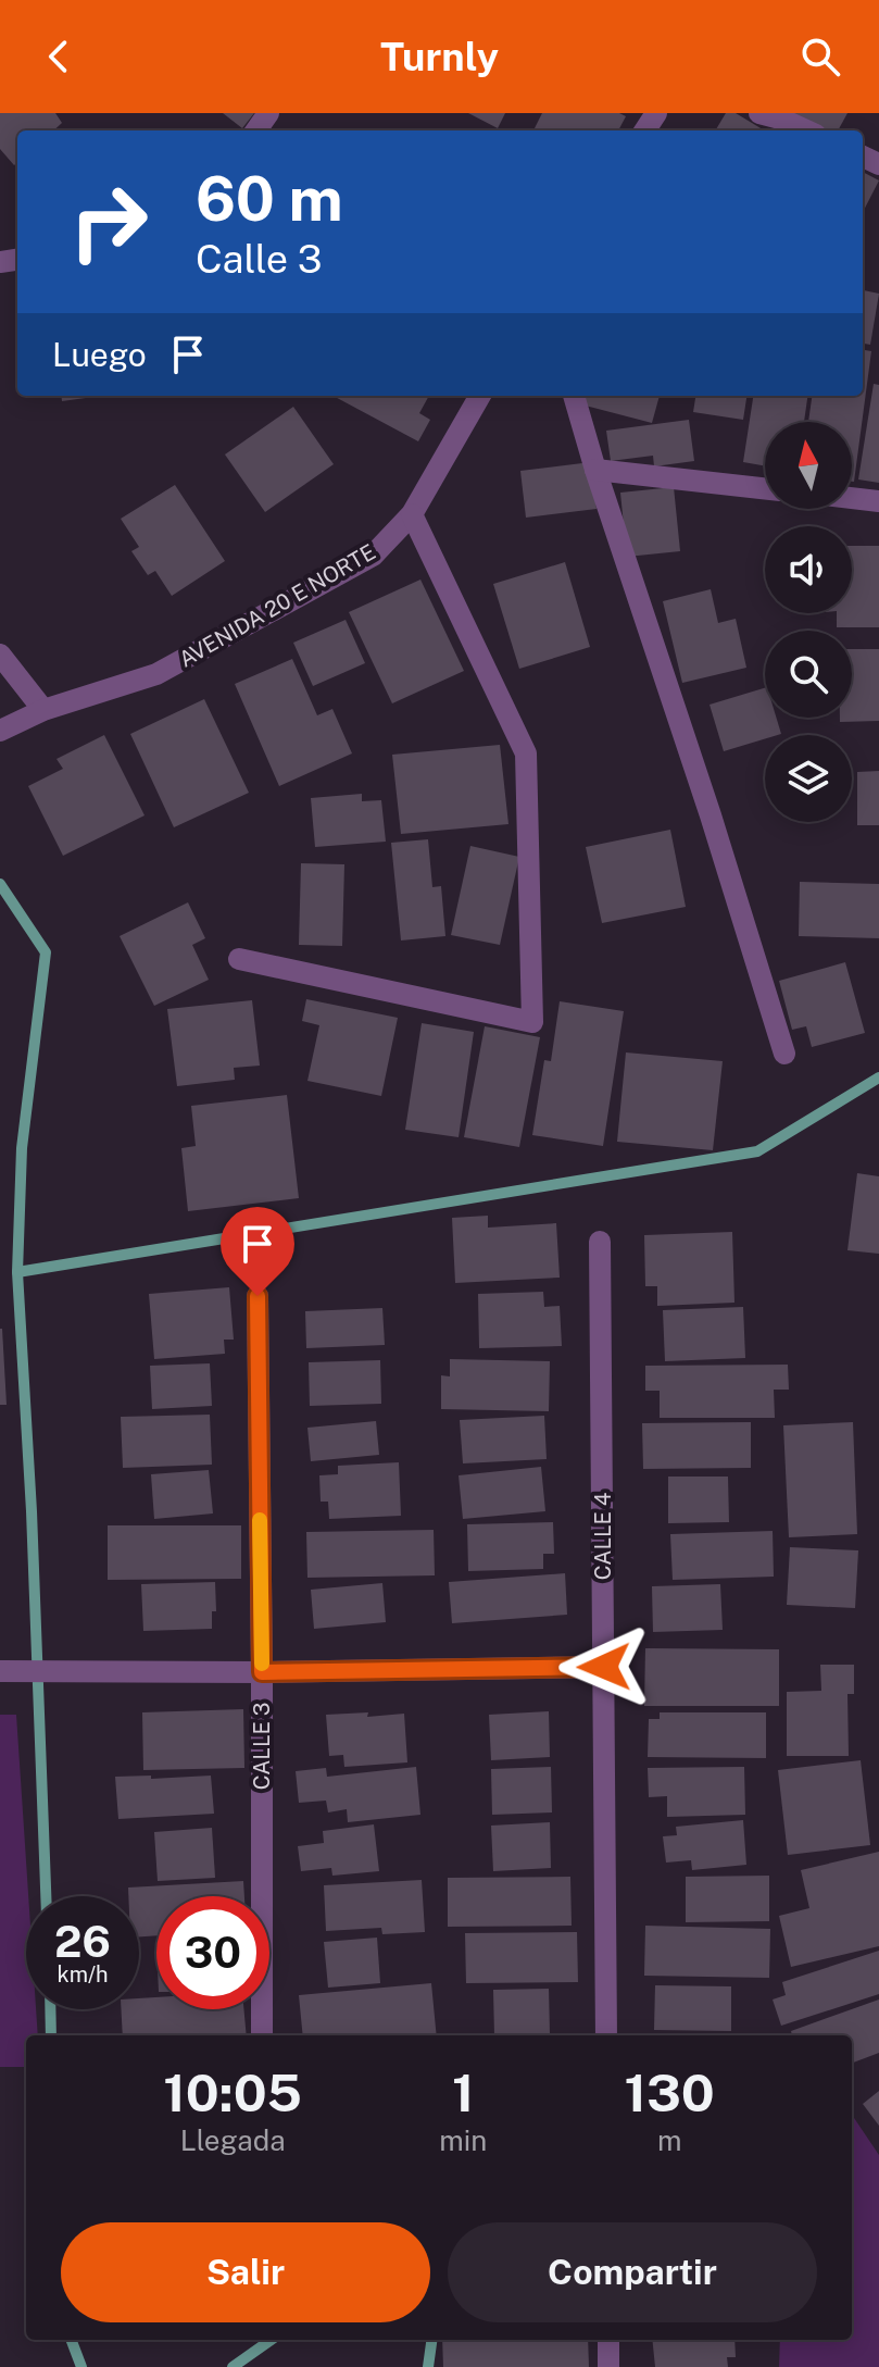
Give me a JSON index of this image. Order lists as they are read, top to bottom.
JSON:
{
  "streets": {
    "street": ["AVENIDA 20 E NORTE", "CALLE 4", "CALLE 3"]
  },
  "north": "top",
  "page": {
    "header": "Turnly",
    "turn": ["60 m", "Calle 3"],
    "then": "Luego",
    "speed": "26 km/h",
    "limit": "30",
    "eta": [
      "10:05",
      "Llegada",
      "1",
      "min",
      "130",
      "m"
    ],
    "buttons": ["Salir", "Compartir"]
  }
}
